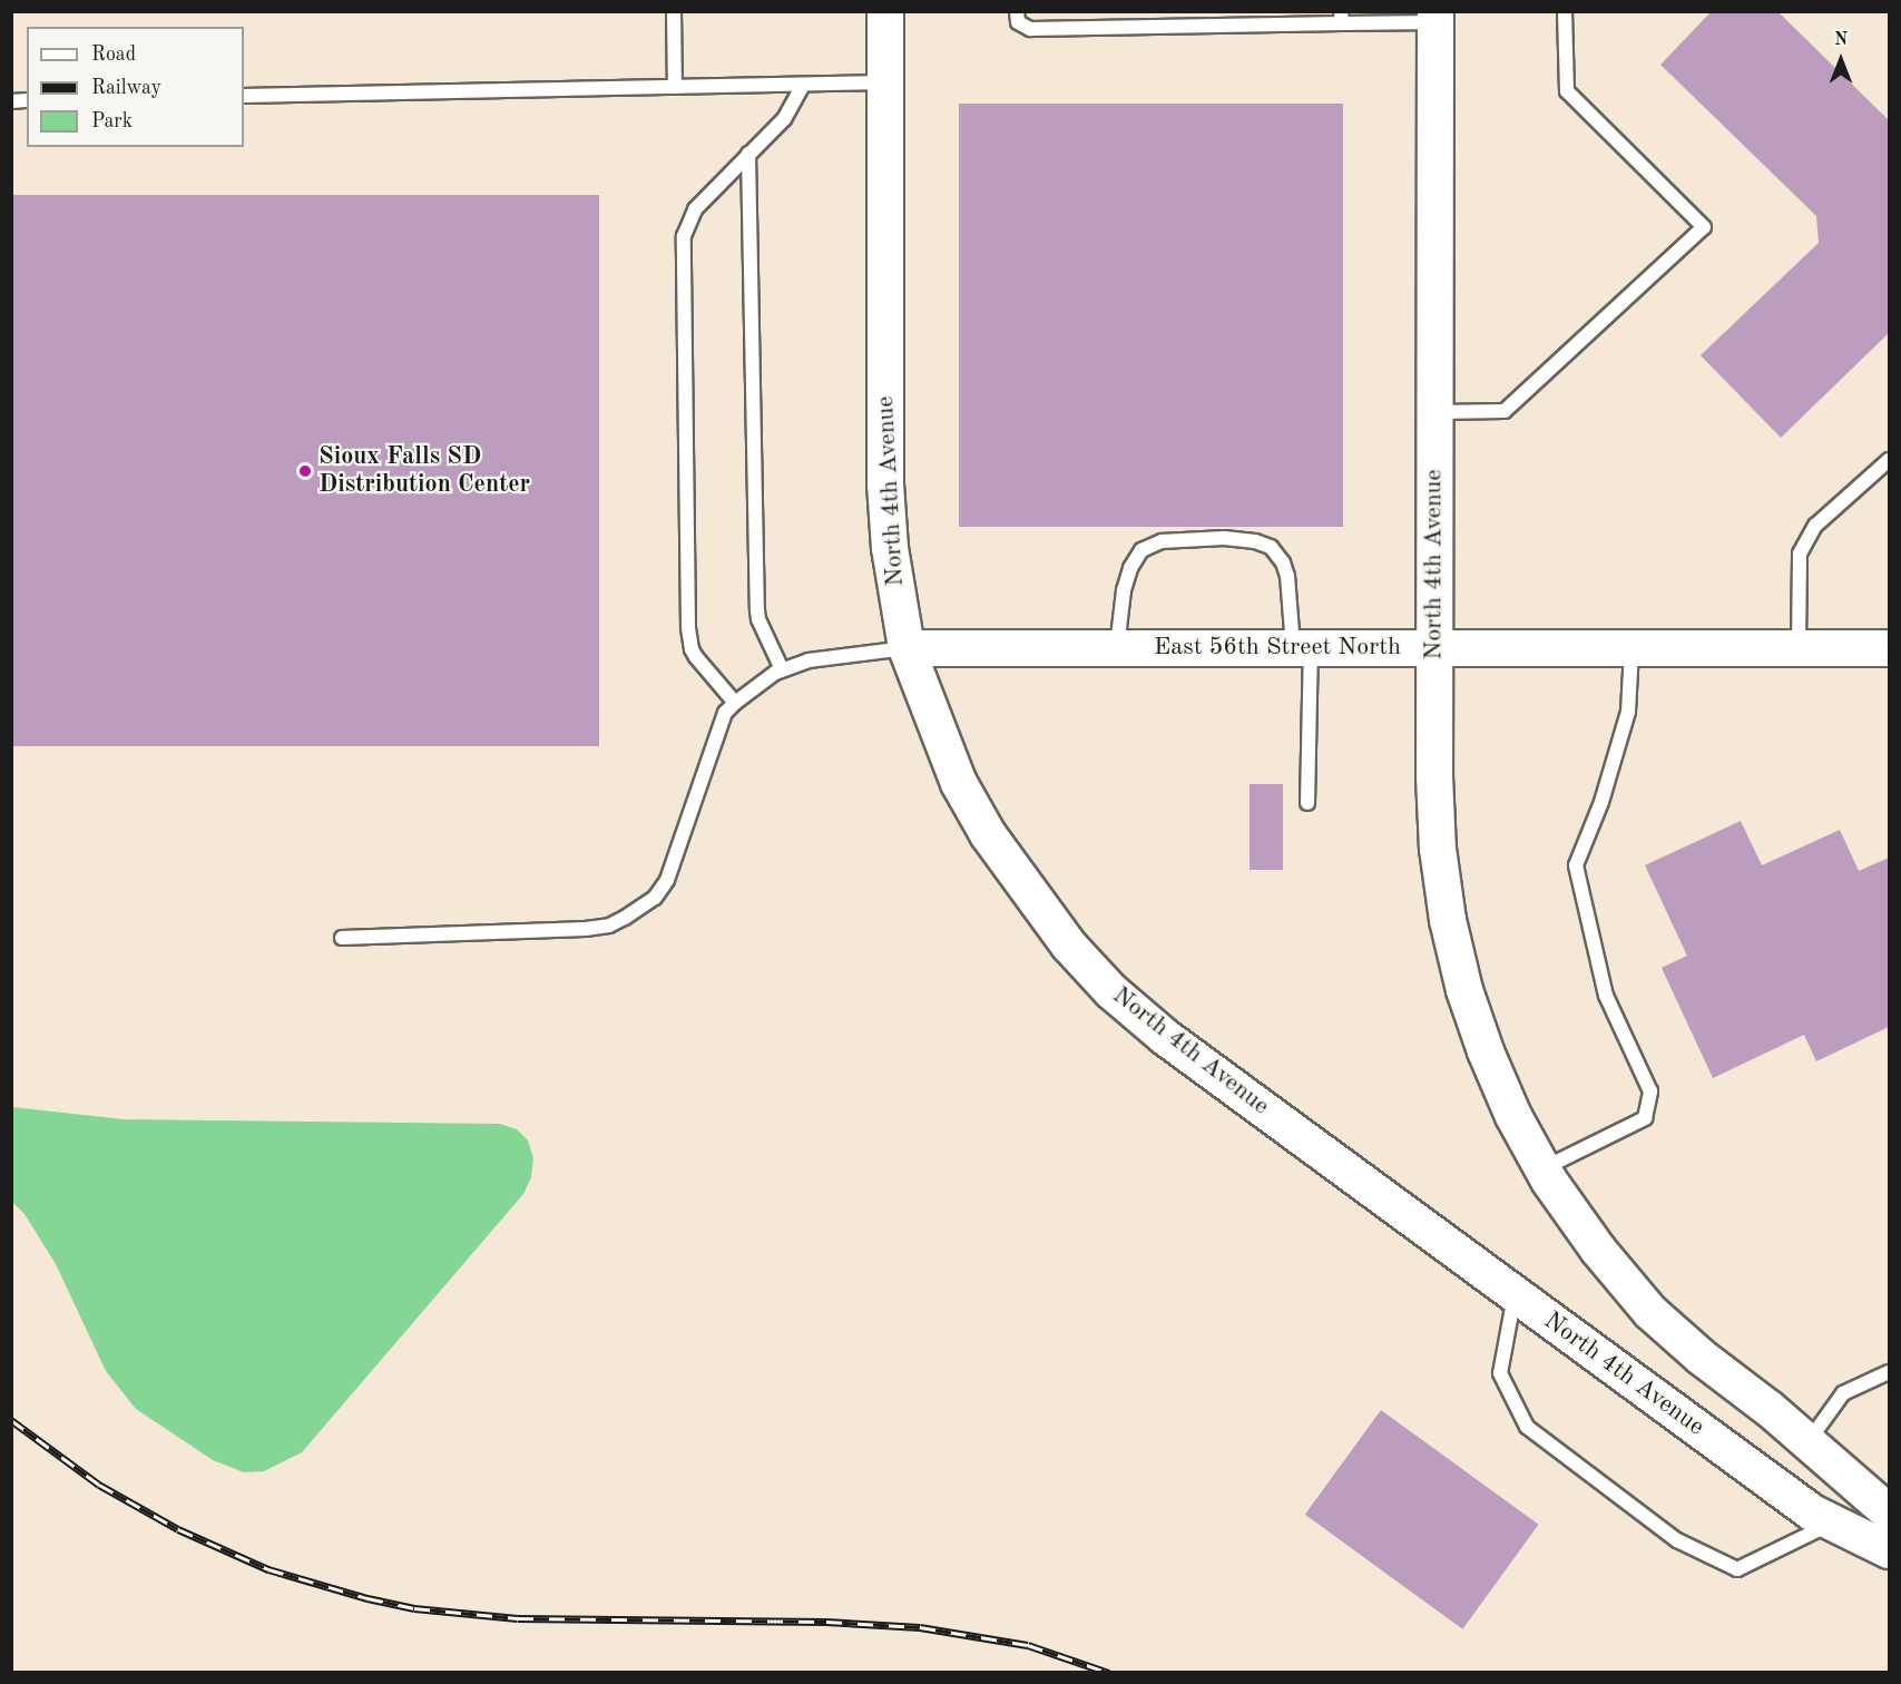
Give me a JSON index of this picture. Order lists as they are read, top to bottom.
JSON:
{
  "streets": {
    "street": ["North 4th Avenue", "East 56th Street North"]
  },
  "crossings": [
    ["North 4th Avenue", "East 56th Street North"]
  ],
  "places": ["Sioux Falls SD Distribution Center"],
  "legend": ["Road", "Railway", "Park"],
  "north": "top"
}
